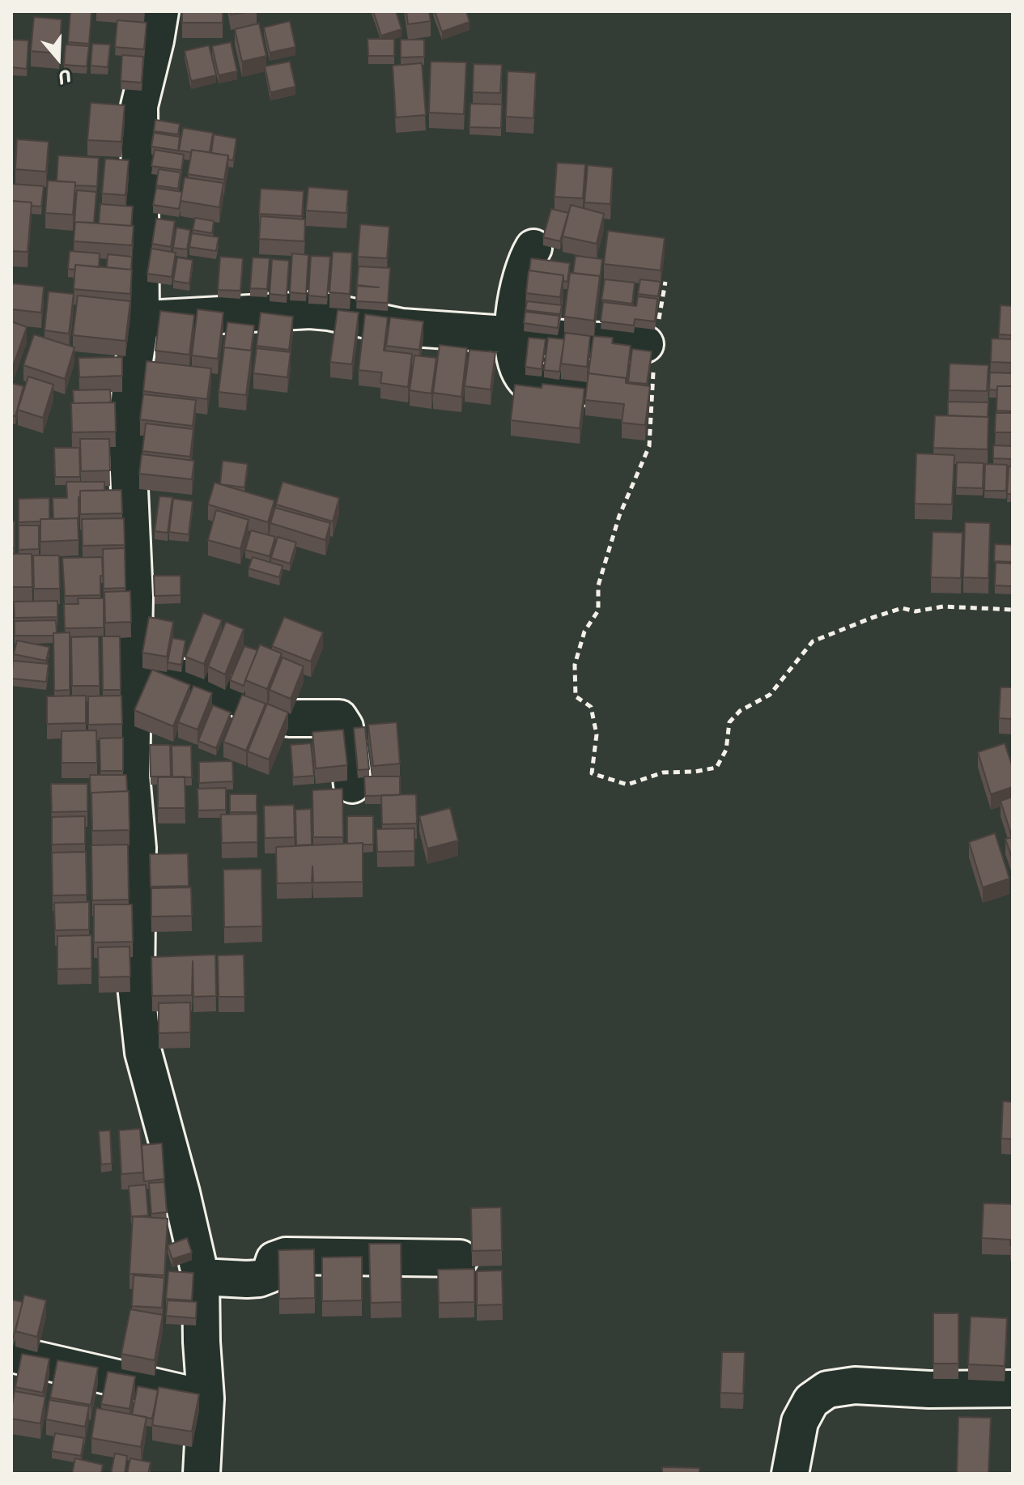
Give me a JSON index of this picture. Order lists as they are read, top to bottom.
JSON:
{
  "north": "bottom"
}
